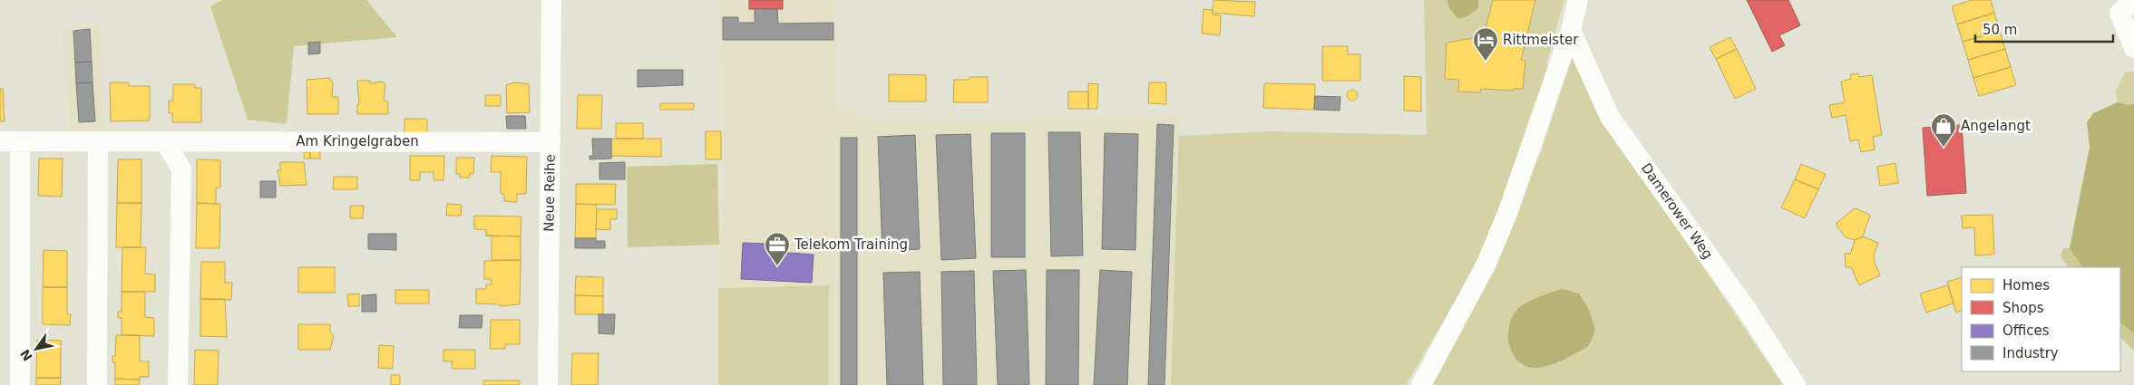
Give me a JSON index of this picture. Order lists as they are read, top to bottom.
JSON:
{
  "streets": {
    "street": ["Am Kringelgraben", "Neue Reihe", "Damerower Weg"]
  },
  "crossings": [
    ["Am Kringelgraben", "Neue Reihe"]
  ],
  "places": {
    "hotel": ["Rittmeister"],
    "shop": ["Angelangt"],
    "office": ["Telekom Training"]
  },
  "legend": [
    "Homes",
    "Shops",
    "Offices",
    "Industry"
  ],
  "scale_bar": "50 m",
  "north": "bottom left"
}
